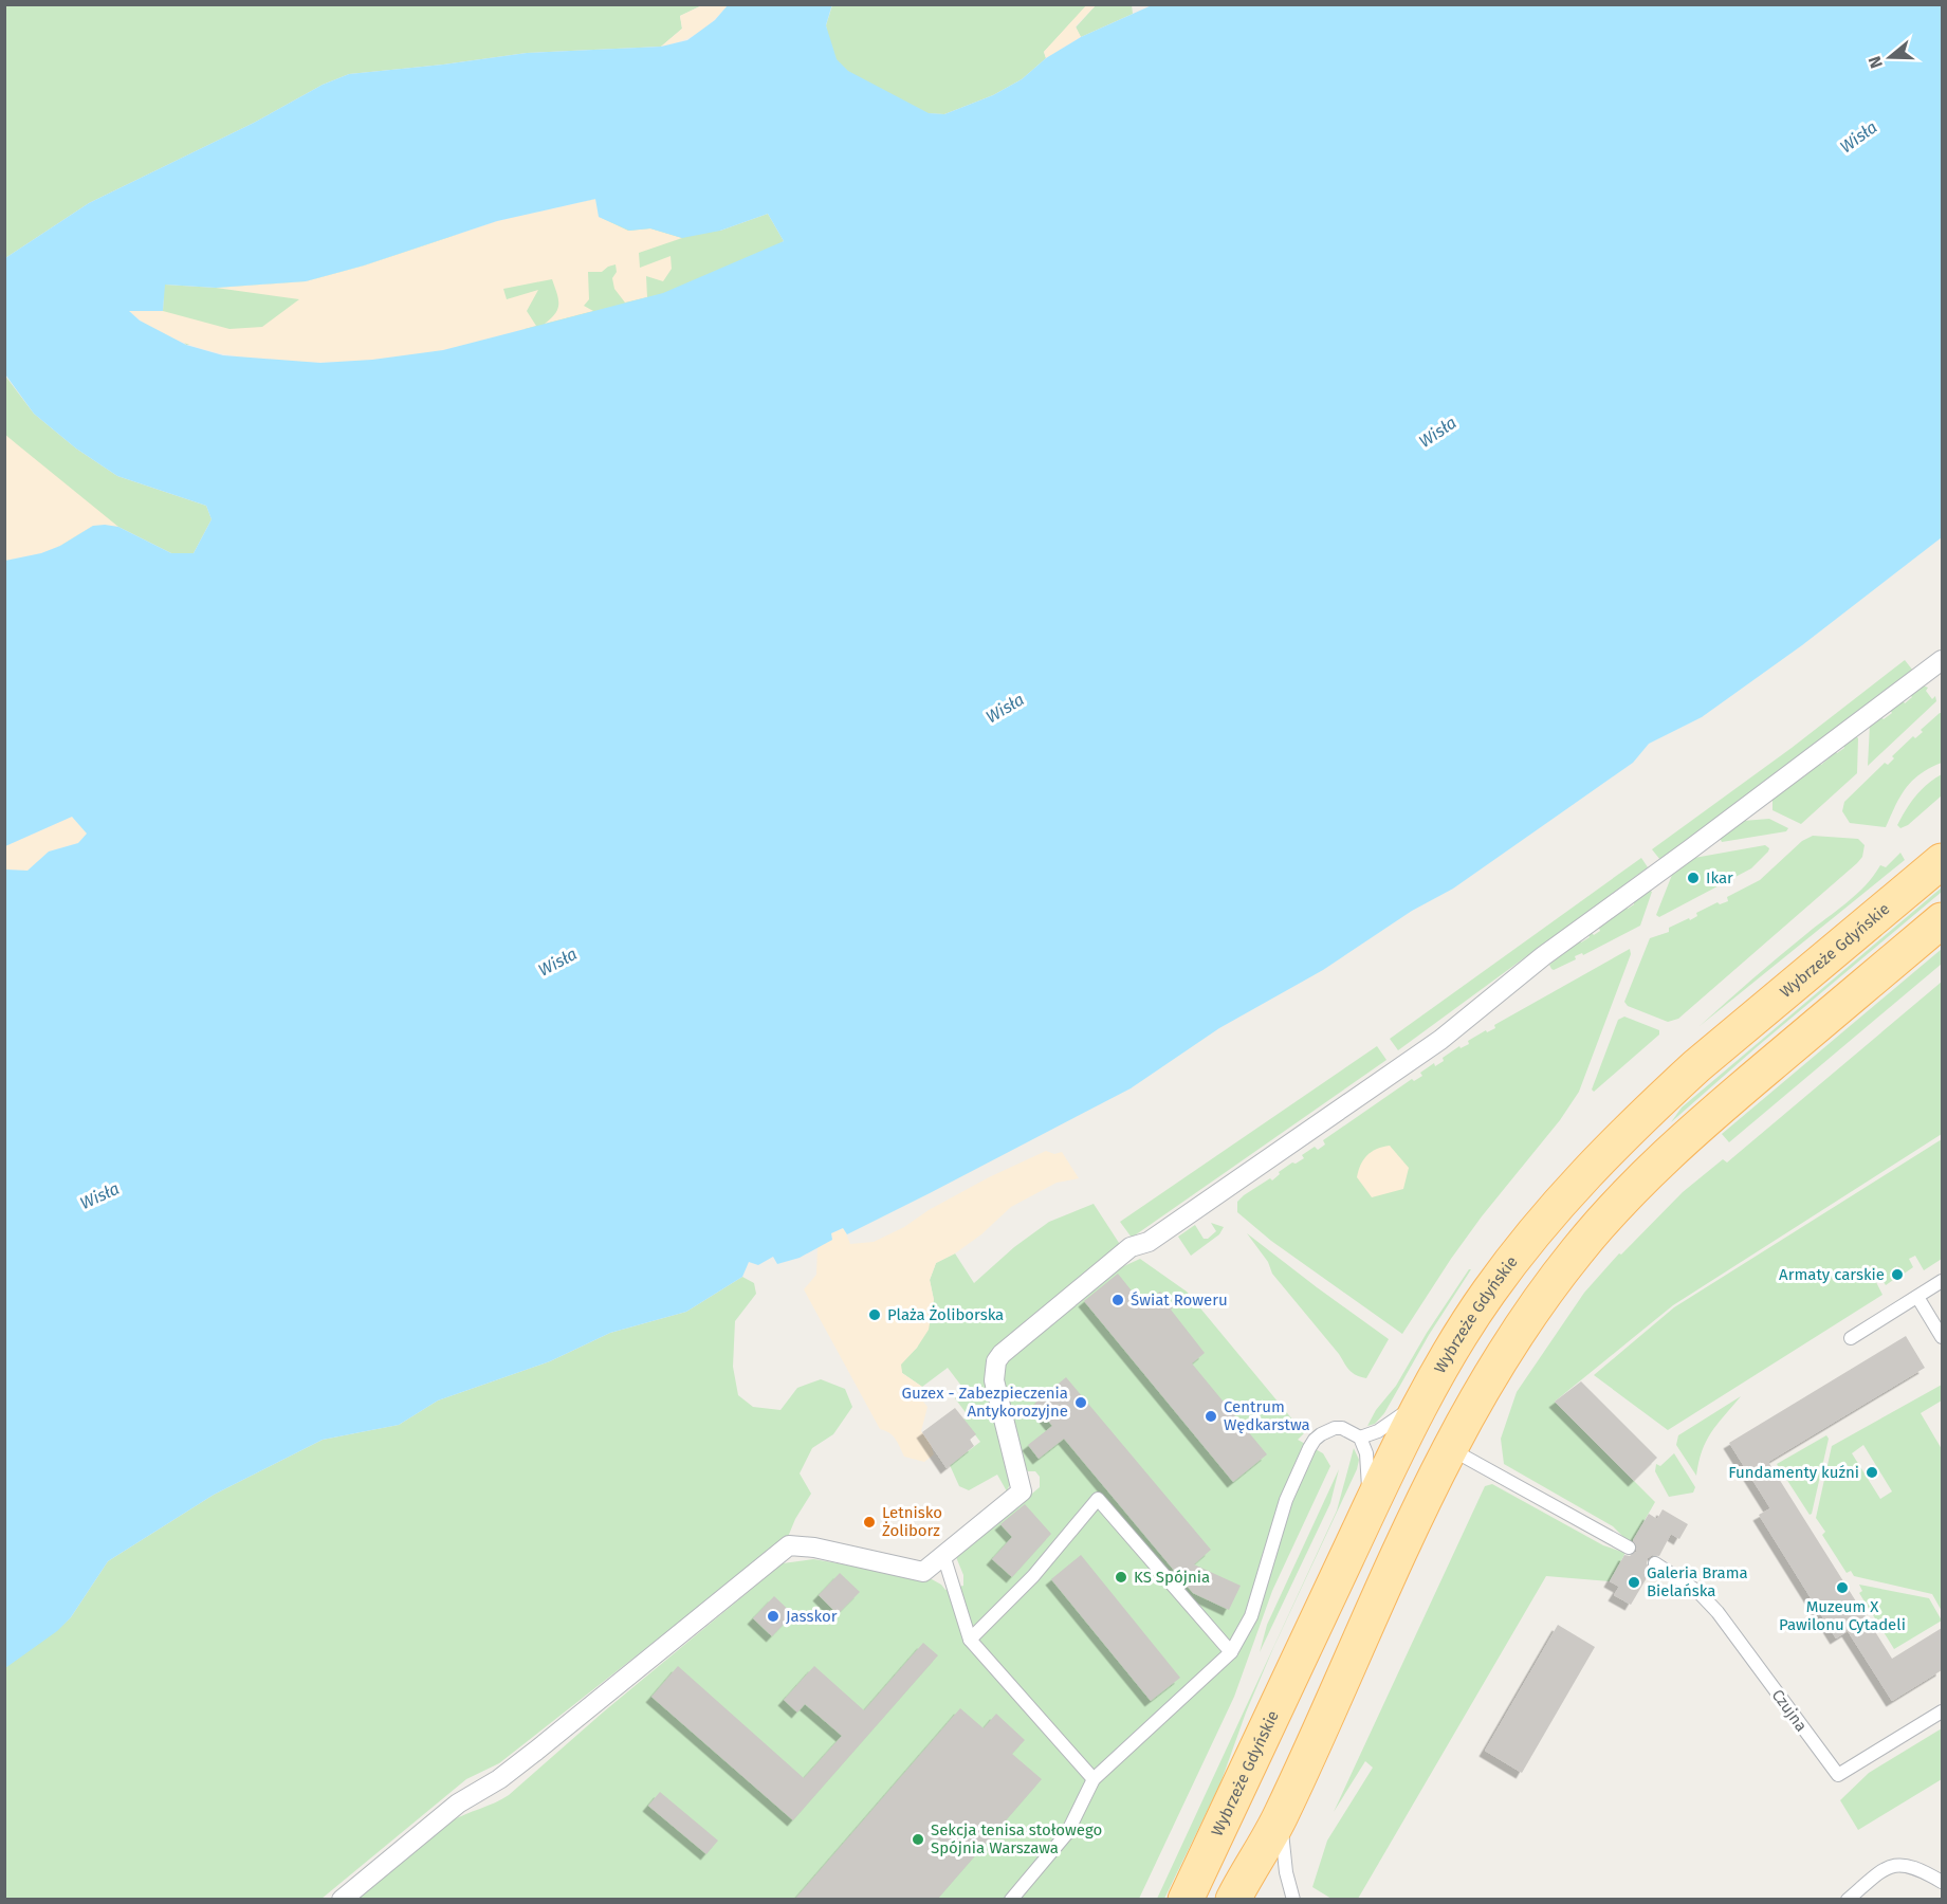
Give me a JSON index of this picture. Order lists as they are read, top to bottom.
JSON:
{
  "streets": {
    "main road": ["Wybrzeże Gdyńskie"],
    "lane": ["Czujna"]
  },
  "water": ["Wisła"],
  "places": [
    "Ikar",
    "Armaty carskie",
    "Świat Roweru",
    "Plaża Żoliborska",
    "Guzex - Zabezpieczenia Antykorozyjne",
    "Centrum Wędkarstwa",
    "Fundamenty kuźni",
    "Letnisko Żoliborz",
    "KS Spójnia",
    "Galeria Brama Bielańska",
    "Muzeum X Pawilonu Cytadeli",
    "Jasskor",
    "Sekcja tenisa stołowego Spójnia Warszawa"
  ],
  "north": "left"
}
